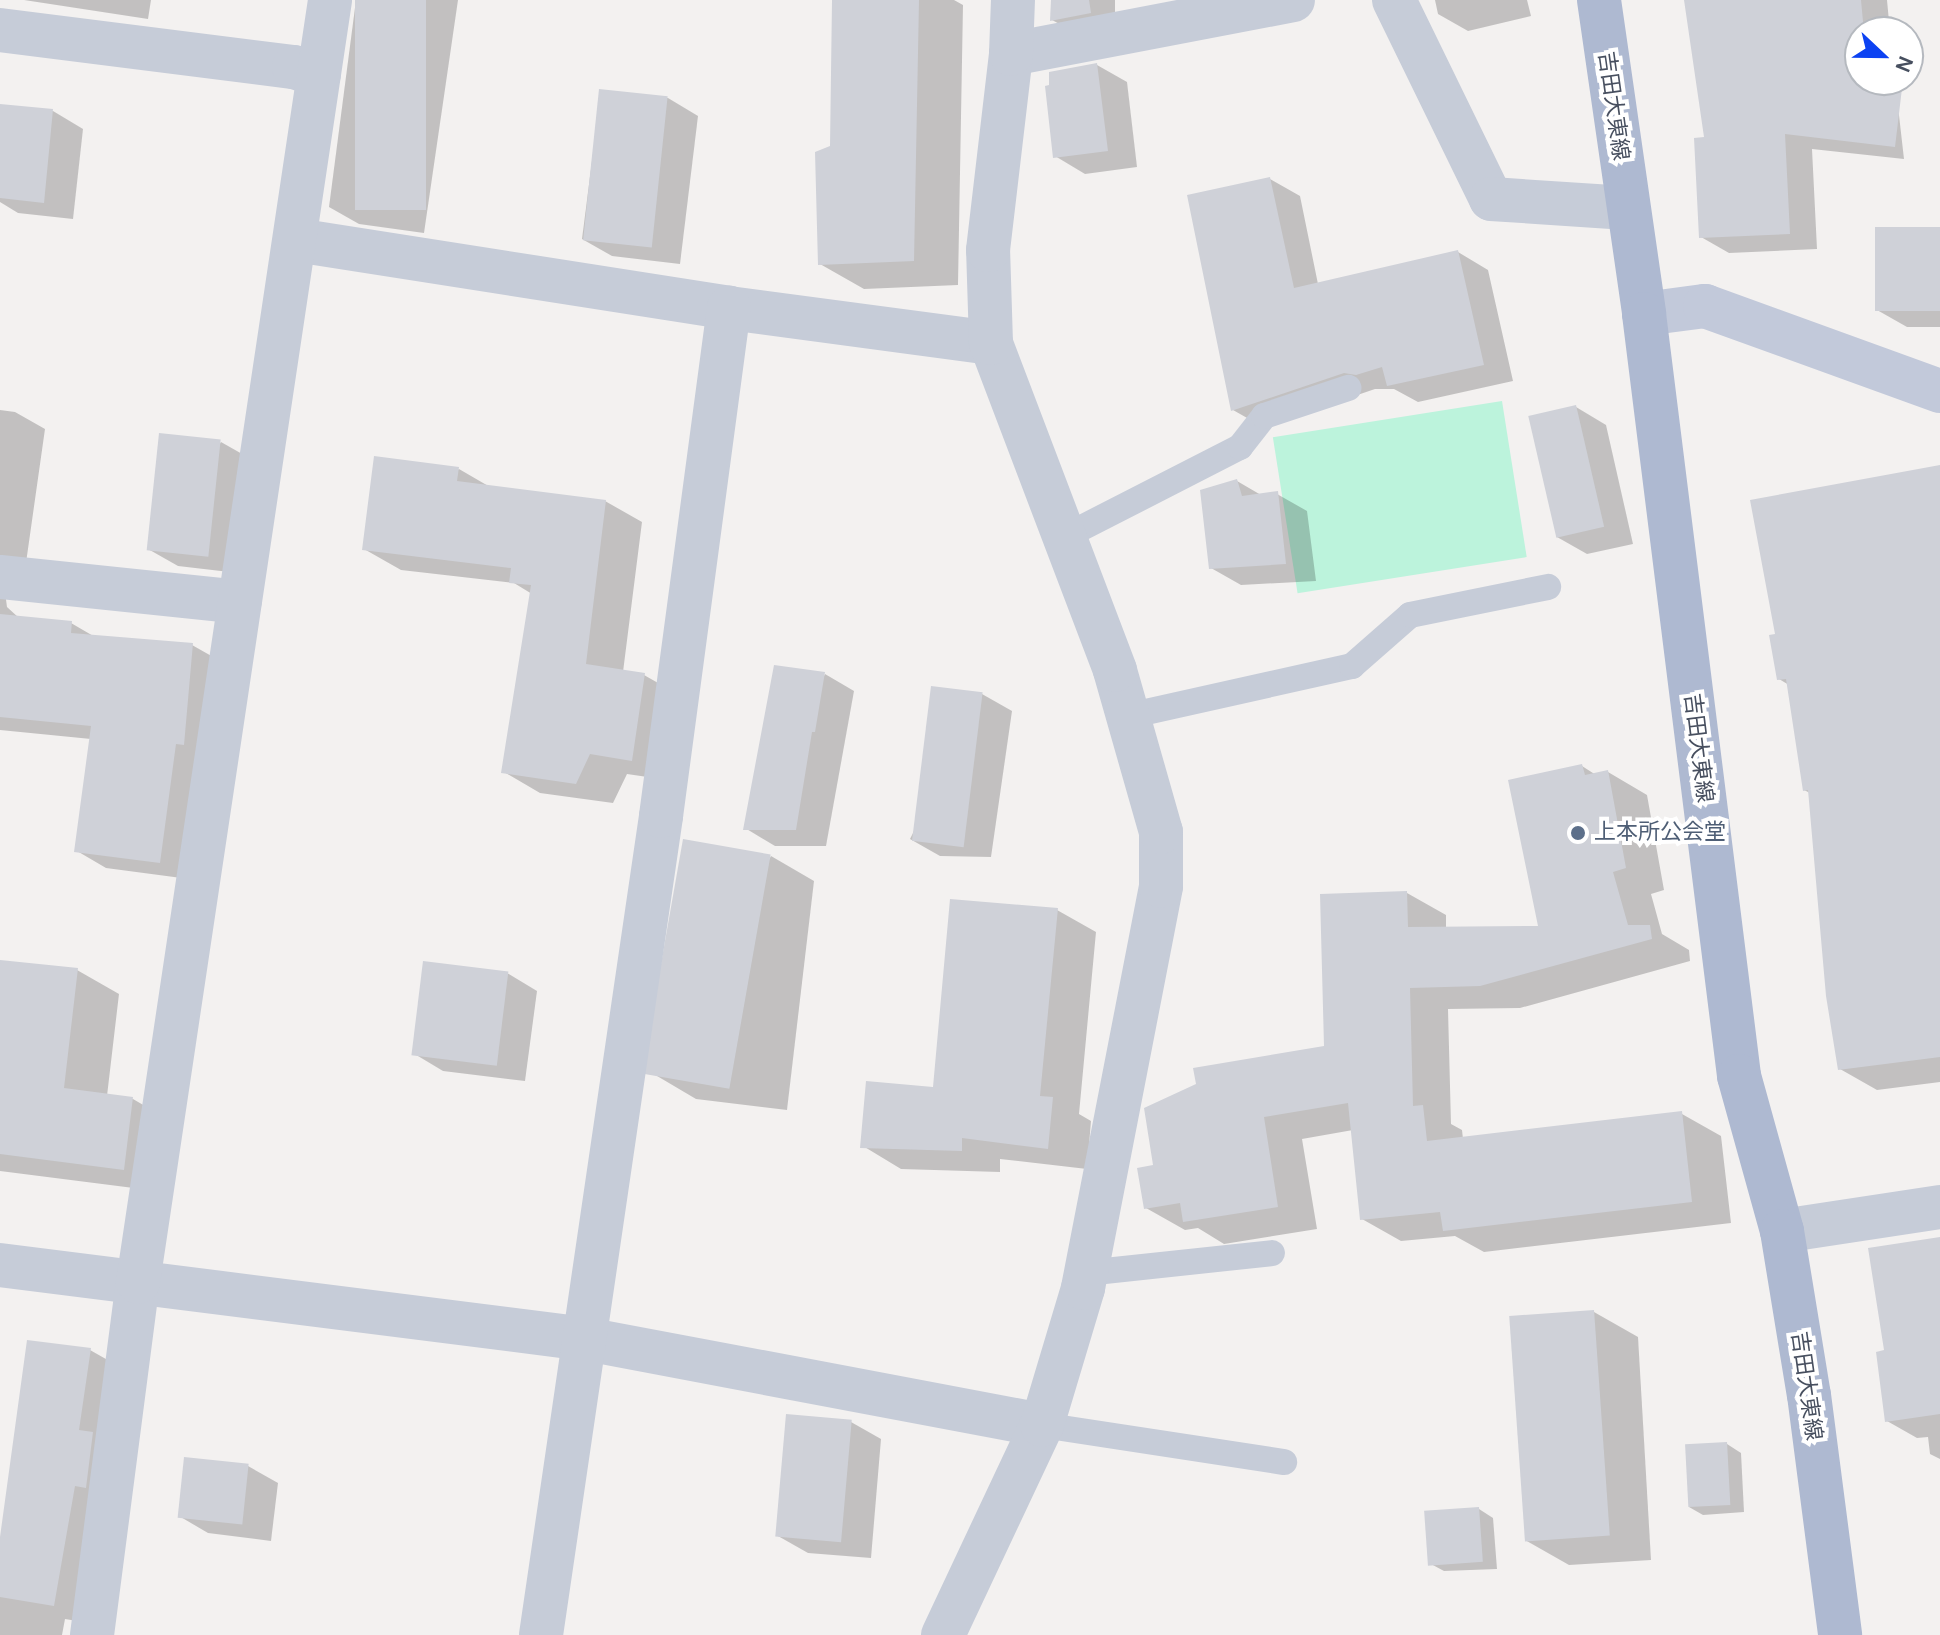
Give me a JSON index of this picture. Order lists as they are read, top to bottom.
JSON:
{
  "streets": {
    "main road": ["吉田大東線"]
  },
  "places": ["上本所公会堂"],
  "north": "right"
}
